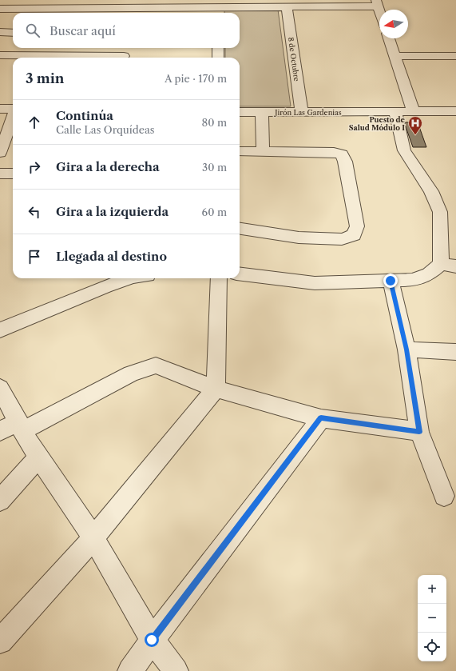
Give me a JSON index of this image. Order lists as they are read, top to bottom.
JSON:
{
  "streets": {
    "street": ["8 de Octubre", "Jirón Las Gardenias"]
  },
  "crossings": [
    ["8 de Octubre", "Jirón Las Gardenias"]
  ],
  "places": {
    "hospital": ["Puesto de Salud Módulo I"]
  },
  "north": "left",
  "page": {
    "search": "Buscar aquí",
    "heading": ["3 min", "A pie · 170 m"],
    "list": [
      ["Continúa", "Calle Las Orquídeas", "80 m"],
      ["Gira a la derecha", "30 m"],
      ["Gira a la izquierda", "60 m"],
      "Llegada al destino"
    ],
    "map_buttons": ["+", "−"]
  }
}
